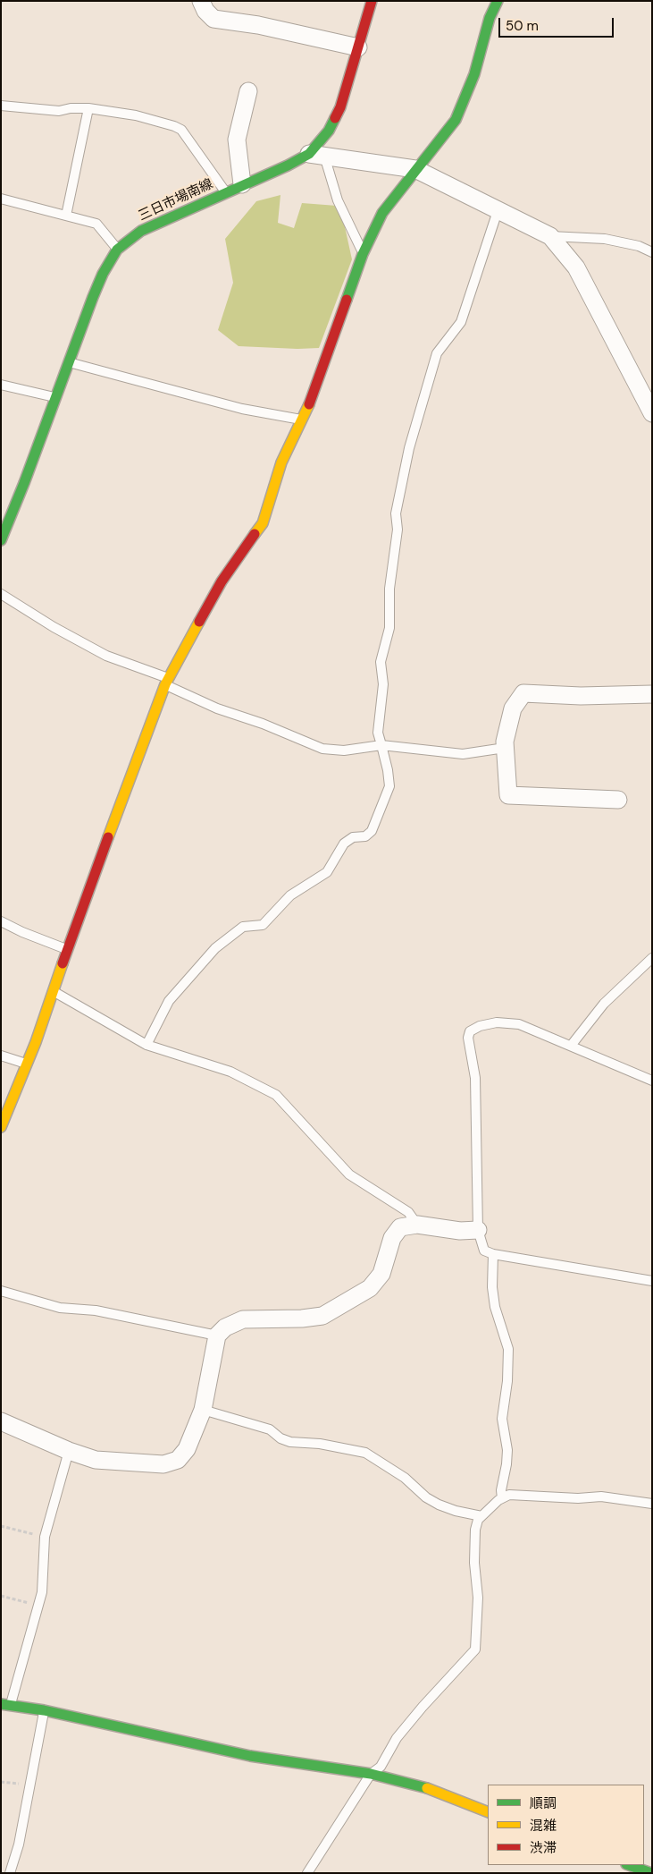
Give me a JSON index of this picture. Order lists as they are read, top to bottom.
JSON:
{
  "streets": {
    "street": ["三日市場南線"]
  },
  "legend": ["順調", "混雑", "渋滞"],
  "scale_bar": "50 m"
}
